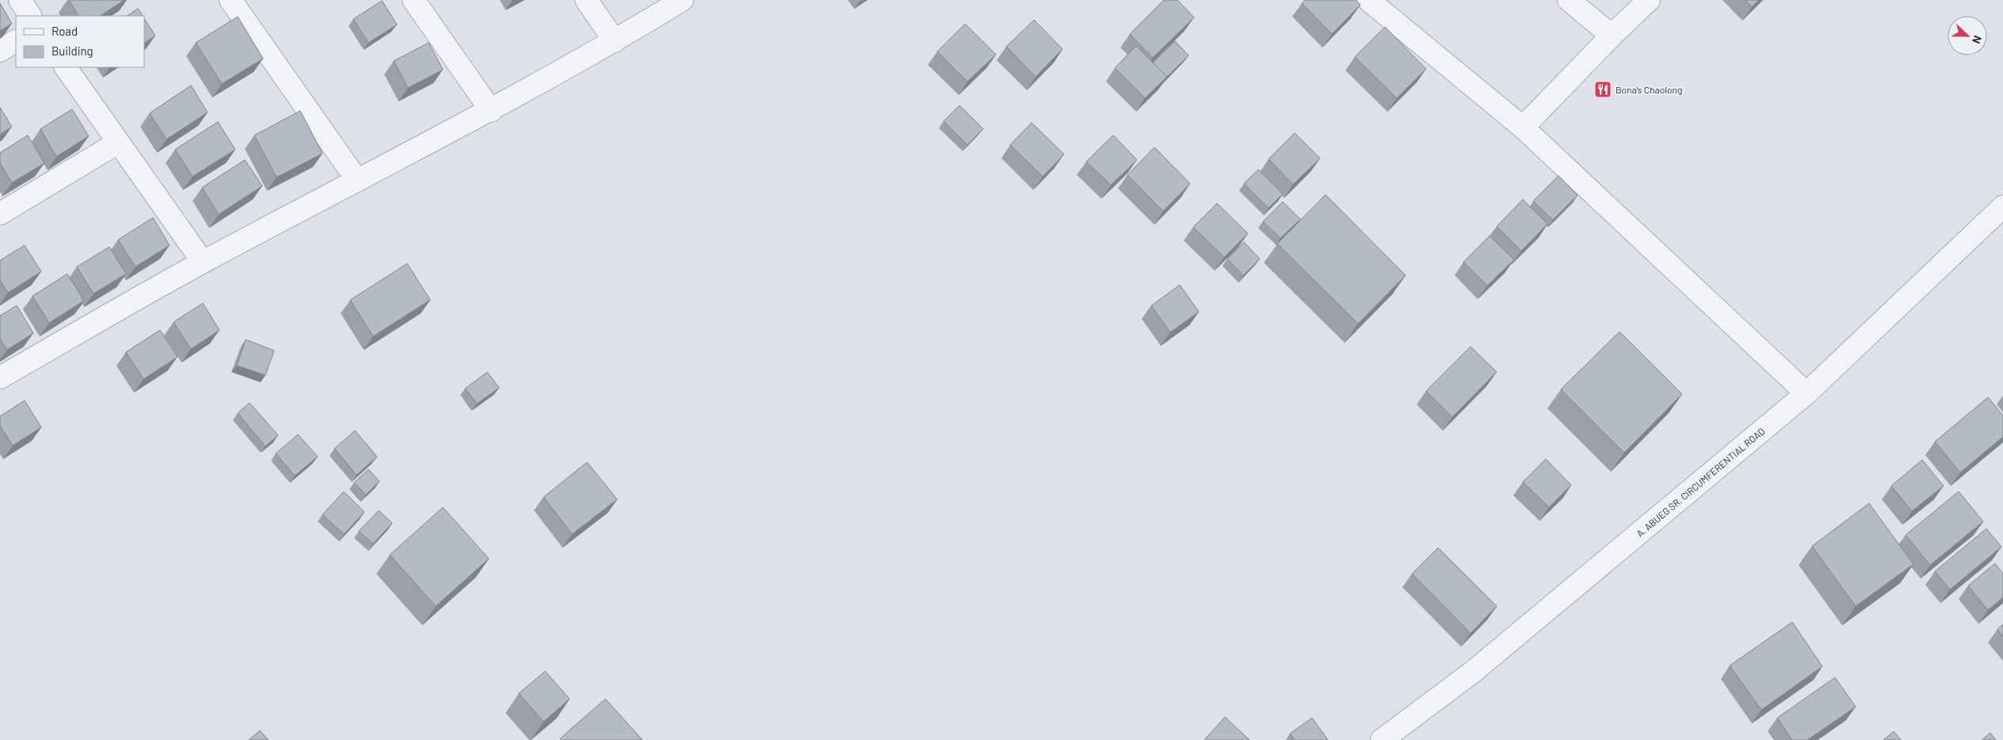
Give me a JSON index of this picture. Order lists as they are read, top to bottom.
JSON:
{
  "streets": {
    "street": ["A. ABUEG SR. CIRCUMFERENTIAL ROAD"]
  },
  "places": {
    "restaurant": ["Bona’s Chaolong"]
  },
  "legend": ["Road", "Building"],
  "north": "right"
}
